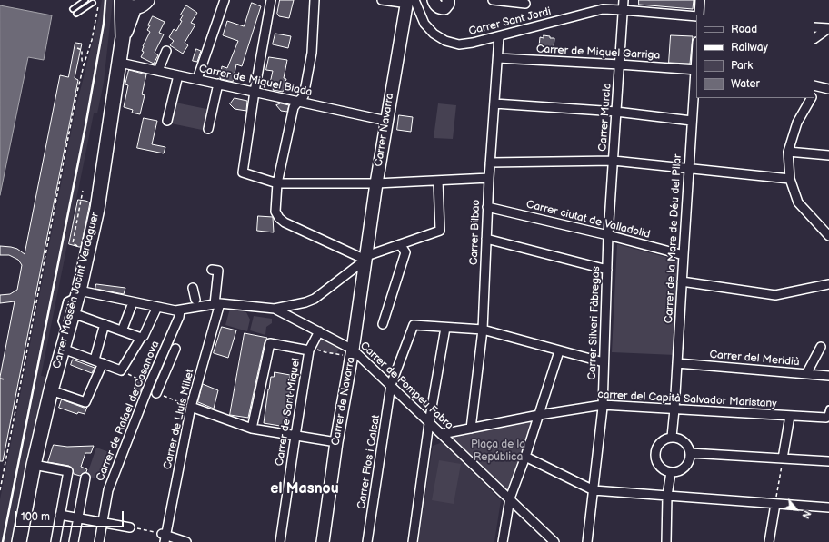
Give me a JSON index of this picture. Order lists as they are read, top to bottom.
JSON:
{
  "streets": {
    "main road": ["Carrer Mossèn Jacint Verdaguer"],
    "street": [
      "Carrer Sant Jordi",
      "Carrer de Miquel Garriga",
      "Carrer de Miquel Biada",
      "Carrer Murcia",
      "Carrer Navarra",
      "Carrer ciutat de Valladolid",
      "Carrer Bilbao",
      "Carrer de la Mare de Déu del Pilar",
      "Carrer Silveri Fàbregas",
      "Carrer del Meridià",
      "Carrer de Pompeu Fabra",
      "carrer del Capità Salvador Maristany",
      "Carrer de Navarra",
      "Carrer de Rafael de Casanova",
      "Carrer de Sant Miquel",
      "Carrer de Lluís Millet",
      "Carrer Flos i Calcat"
    ]
  },
  "crossings": [
    ["Carrer Sant Jordi", "Carrer Murcia"],
    ["Carrer Sant Jordi", "Carrer Navarra"],
    ["Carrer Sant Jordi", "Carrer Bilbao"],
    ["Carrer de Miquel Garriga", "Carrer Murcia"],
    ["Carrer de Miquel Garriga", "Carrer Bilbao"],
    ["Carrer de Miquel Garriga", "Carrer de la Mare de Déu del Pilar"],
    ["Carrer de Miquel Biada", "Carrer Navarra"],
    ["Carrer de Miquel Biada", "Carrer Mossèn Jacint Verdaguer"],
    ["Carrer Murcia", "Carrer ciutat de Valladolid"],
    ["Carrer Murcia", "Carrer Silveri Fàbregas"],
    ["Carrer Navarra", "Carrer de Navarra"],
    ["Carrer ciutat de Valladolid", "Carrer Bilbao"],
    ["Carrer ciutat de Valladolid", "Carrer de la Mare de Déu del Pilar"],
    ["Carrer ciutat de Valladolid", "Carrer Silveri Fàbregas"],
    ["Carrer Bilbao", "carrer del Capità Salvador Maristany"],
    ["Carrer de la Mare de Déu del Pilar", "Carrer del Meridià"],
    ["Carrer de la Mare de Déu del Pilar", "carrer del Capità Salvador Maristany"],
    ["Carrer Silveri Fàbregas", "carrer del Capità Salvador Maristany"],
    ["Carrer de Pompeu Fabra", "carrer del Capità Salvador Maristany"],
    ["Carrer de Pompeu Fabra", "Carrer de Navarra"],
    ["Carrer de Pompeu Fabra", "Carrer de Sant Miquel"],
    ["Carrer de Pompeu Fabra", "Carrer Flos i Calcat"]
  ],
  "districts": ["el Masnou"],
  "parks": ["Plaça de la República"],
  "legend": [
    "Road",
    "Railway",
    "Park",
    "Water"
  ],
  "scale_bar": "100 m",
  "north": "bottom right"
}
